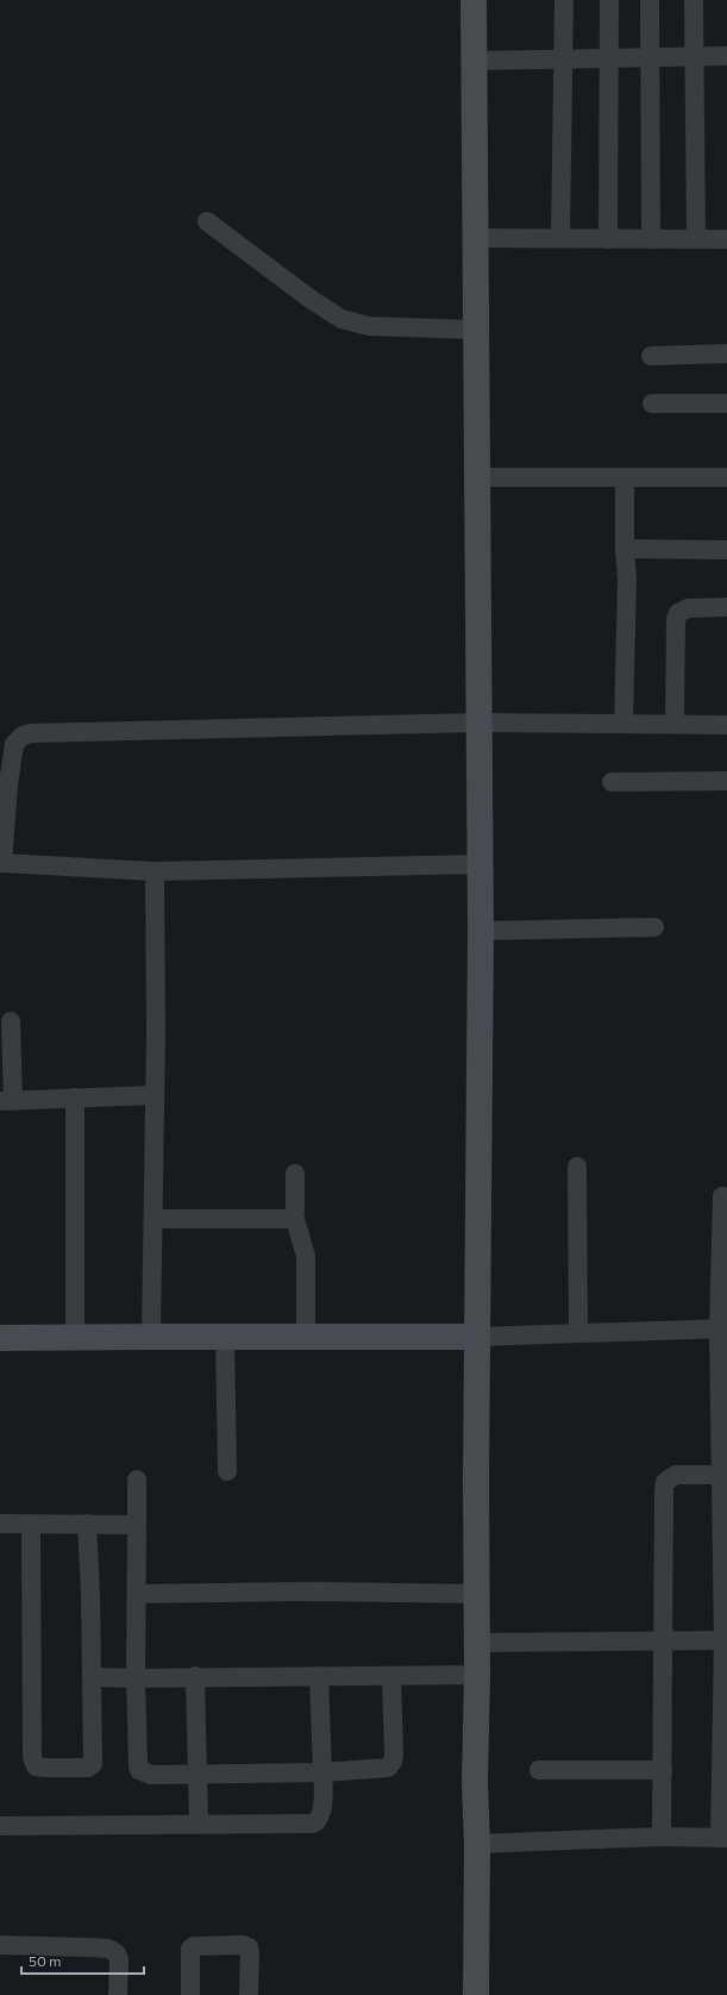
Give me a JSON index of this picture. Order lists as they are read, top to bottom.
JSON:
{
  "scale_bar": "50 m"
}
